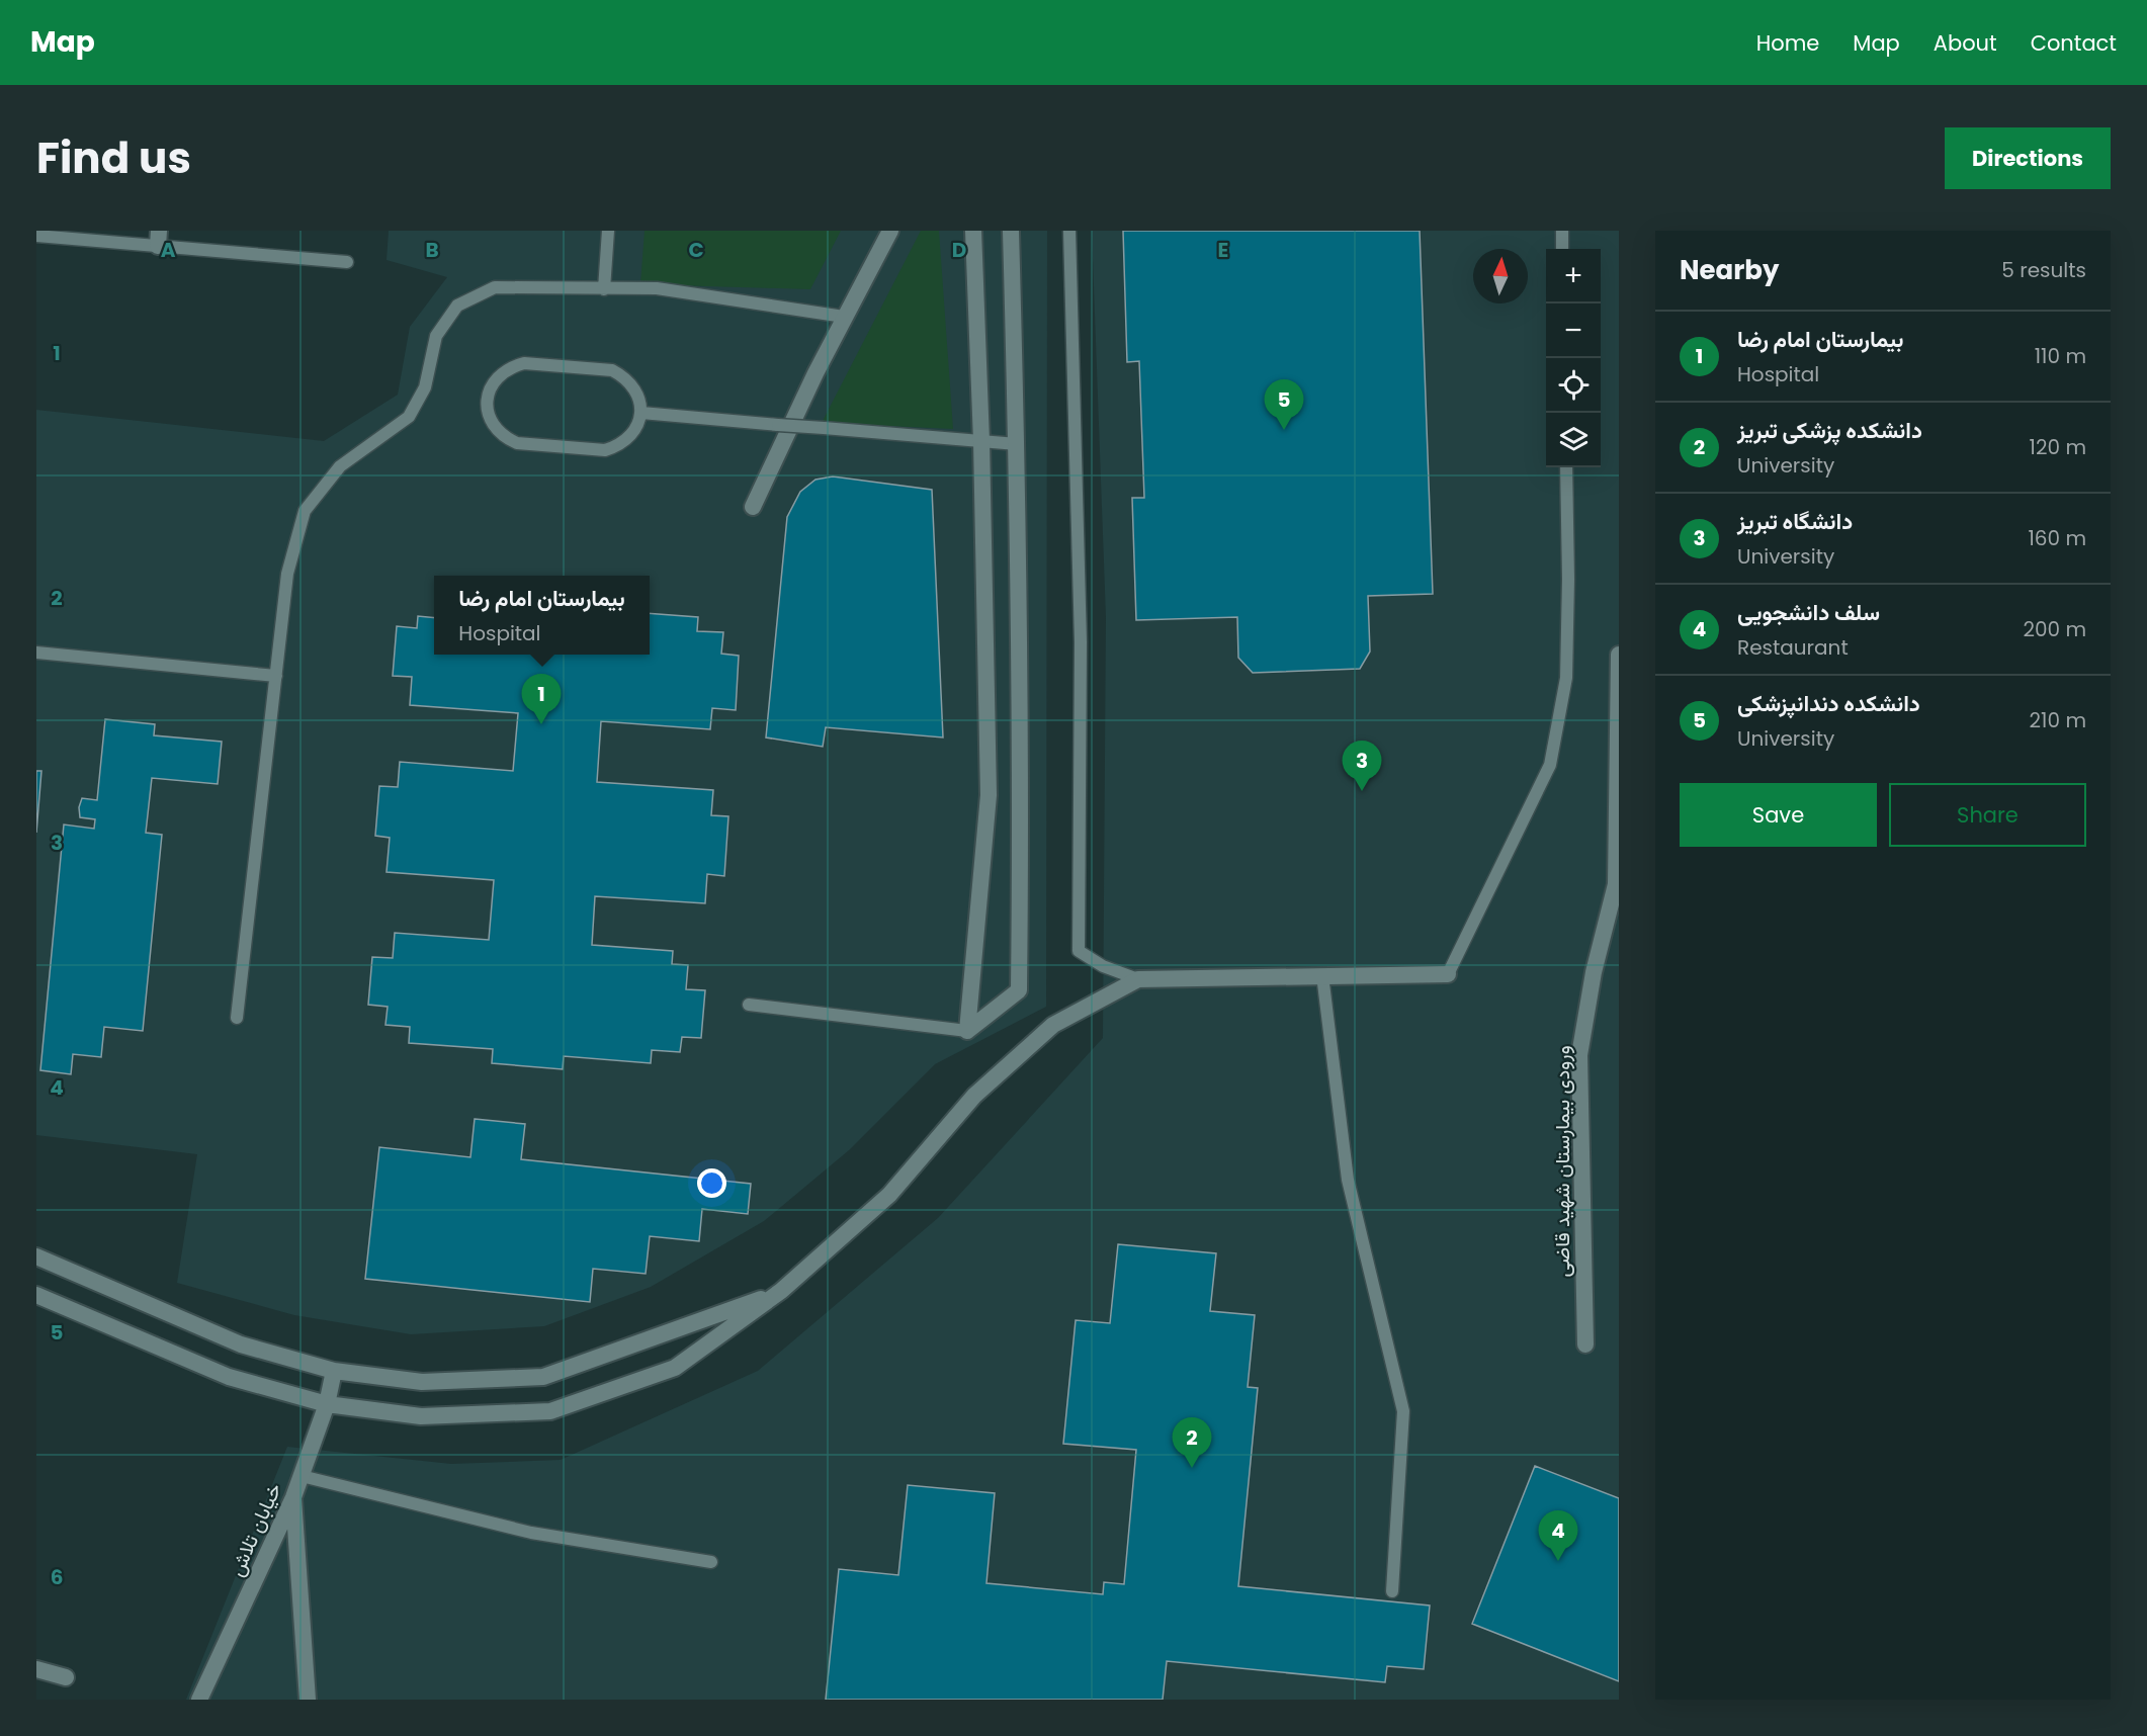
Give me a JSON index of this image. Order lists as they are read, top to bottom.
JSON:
{
  "streets": {
    "street": ["ورودی بیمارستان شهید قاضی", "خیابان تلاش"]
  },
  "north": "top",
  "page": {
    "header": "Map",
    "nav": [
      "Home",
      "Map",
      "About",
      "Contact"
    ],
    "title": "Find us",
    "buttons": [
      "Directions",
      ["Save", "Share"]
    ],
    "heading": ["Nearby", "5 results"],
    "map_buttons": ["+", "−"],
    "list": [
      {
        "mark": "1",
        "name": "بیمارستان امام رضا",
        "note": "Hospital",
        "value": "110 m"
      },
      {
        "mark": "2",
        "name": "دانشکده پزشکی تبریز",
        "note": "University",
        "value": "120 m"
      },
      {
        "mark": "3",
        "name": "دانشگاه تبریز",
        "note": "University",
        "value": "160 m"
      },
      {
        "mark": "4",
        "name": "سلف دانشجویی",
        "note": "Restaurant",
        "value": "200 m"
      },
      {
        "mark": "5",
        "name": "دانشکده دندانپزشکی",
        "note": "University",
        "value": "210 m"
      }
    ],
    "pins": [
      "5",
      "1",
      "3",
      "2",
      "4"
    ],
    "popup": ["بیمارستان امام رضا", "Hospital"]
  },
  "grid": {
    "columns": [
      "A",
      "B",
      "C",
      "D",
      "E"
    ],
    "rows": [
      "1",
      "2",
      "3",
      "4",
      "5",
      "6"
    ]
  }
}
